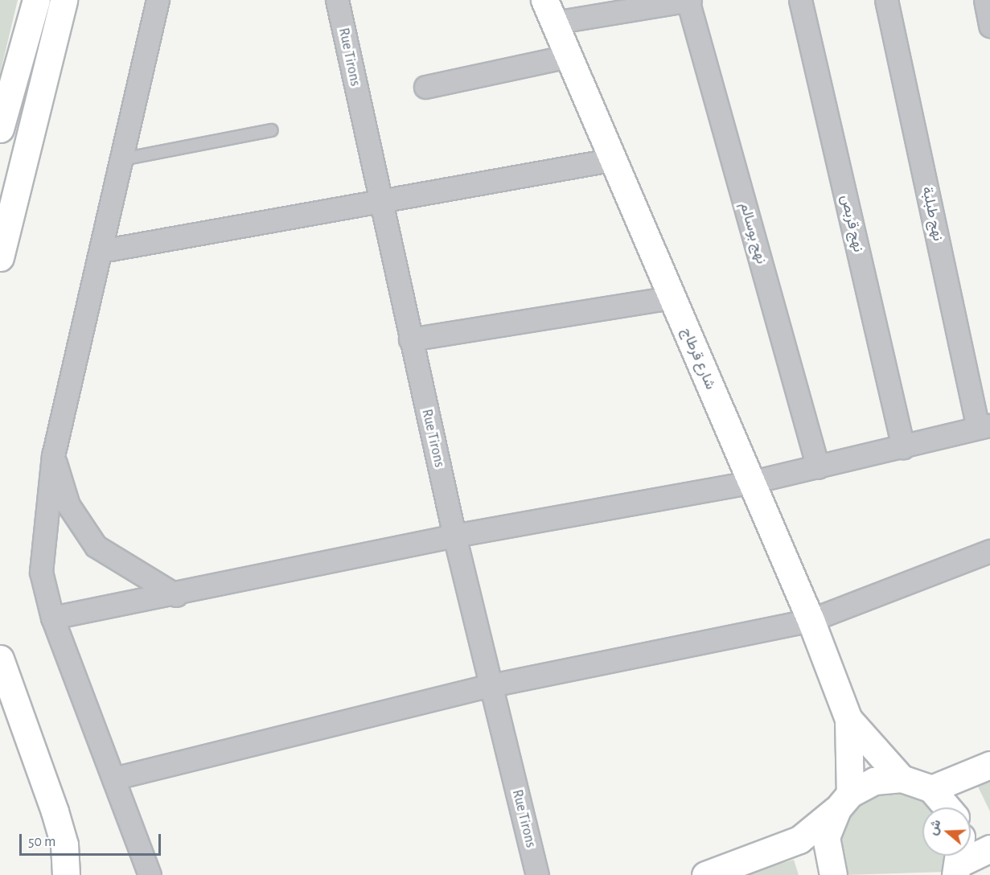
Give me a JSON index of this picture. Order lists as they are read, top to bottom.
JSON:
{
  "streets": {
    "main road": ["شارع قرطاج"],
    "street": [
      "Rue Tirons",
      "نهج طبلبة",
      "نهج قربص",
      "نهج بوسالم"
    ]
  },
  "scale_bar": "50 m",
  "north": "left"
}
